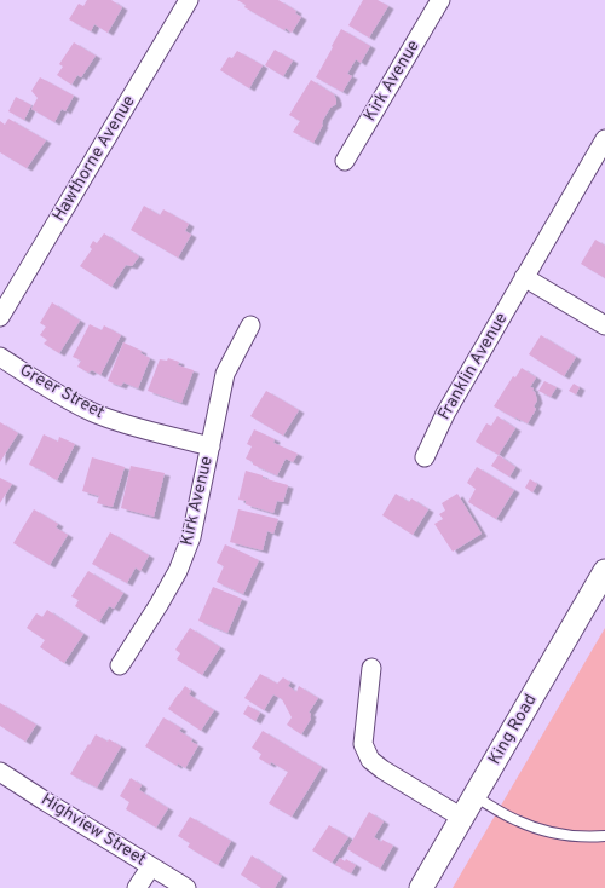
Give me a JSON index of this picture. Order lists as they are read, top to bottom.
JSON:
{
  "streets": {
    "street": [
      "Kirk Avenue",
      "Hawthorne Avenue",
      "Franklin Avenue",
      "Greer Street",
      "King Road",
      "Highview Street"
    ]
  },
  "crossings": [
    ["Kirk Avenue", "Greer Street"]
  ]
}
